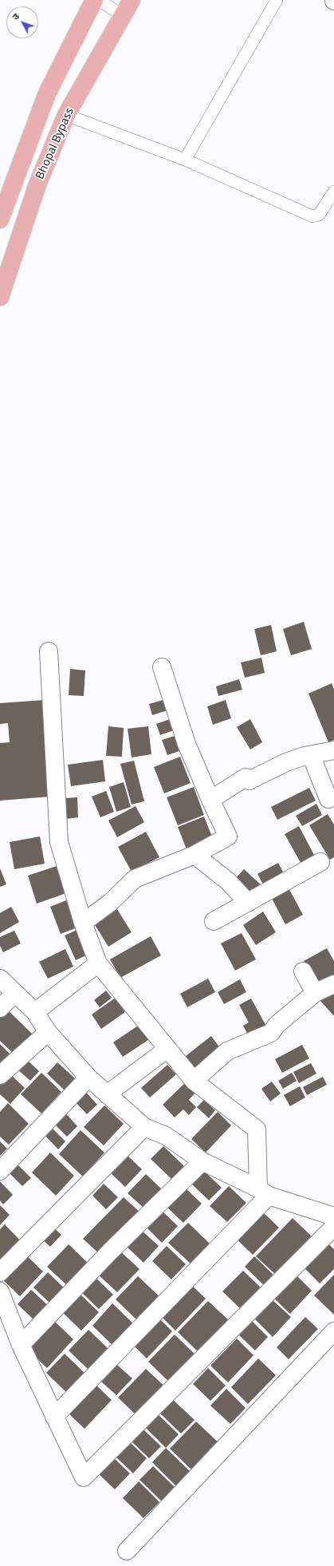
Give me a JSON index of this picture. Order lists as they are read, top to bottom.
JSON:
{
  "streets": {
    "main road": ["Bhopal Bypass"]
  },
  "north": "top left"
}
